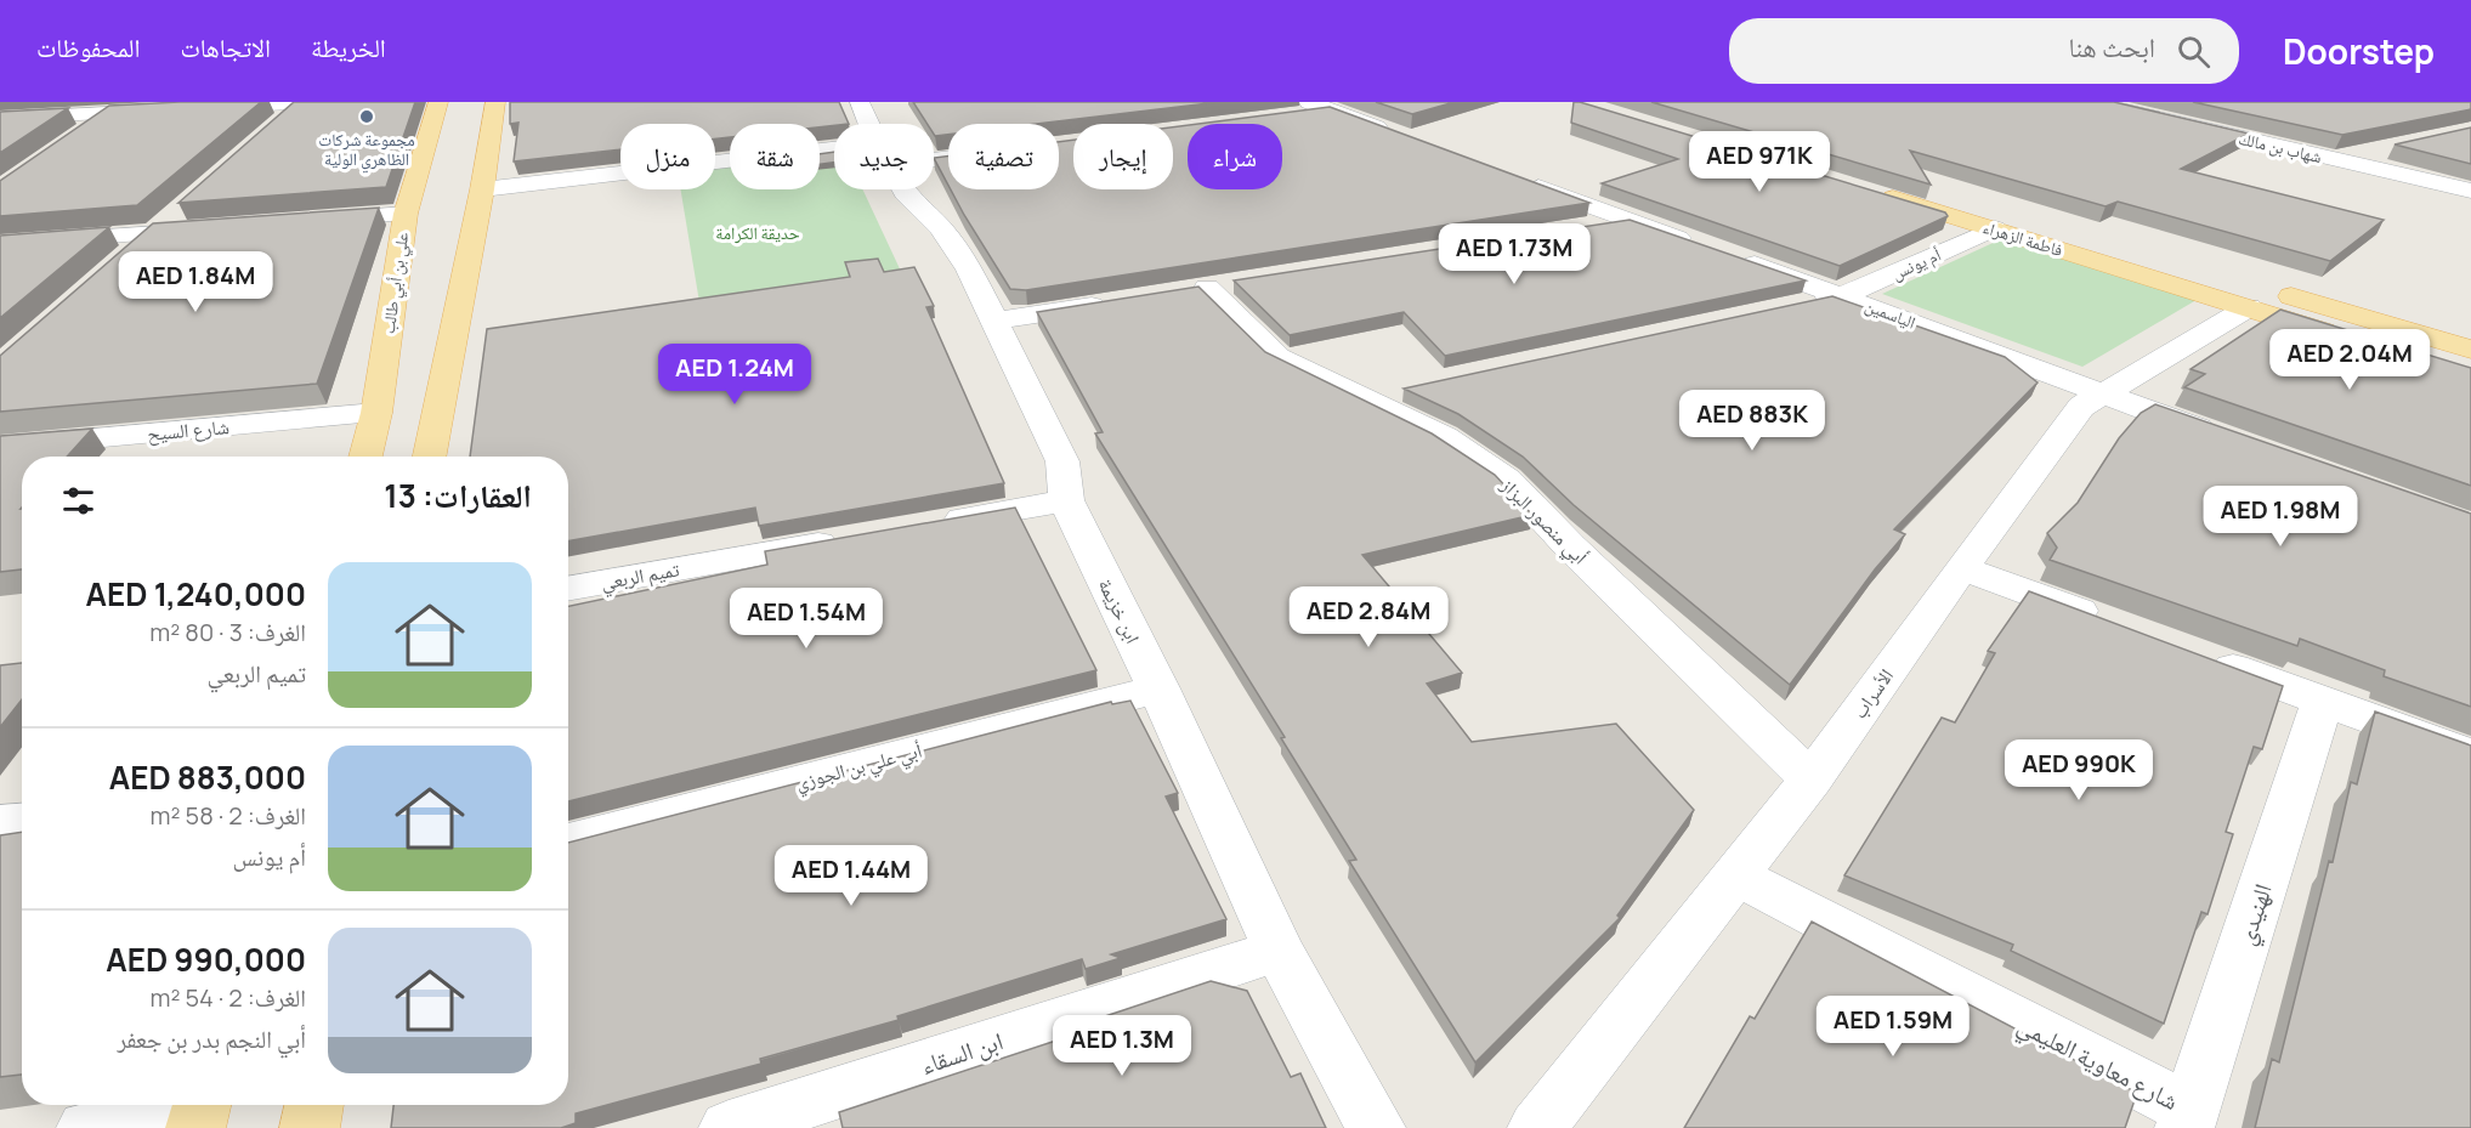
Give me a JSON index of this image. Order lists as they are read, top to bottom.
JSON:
{
  "streets": {
    "main road": ["فاطمة الزهراء", "علي بن أبي طالب"],
    "street": [
      "شهاب بن مالك",
      "أم يونس",
      "الياسمين",
      "شارع السيح",
      "أبي منصور البزاز",
      "تميم الربعي",
      "ابن خزيمة",
      "الأسراب",
      "أبي علي بن الجوزي",
      "الهنيدي",
      "ابن السقاء",
      "شارع معاوية العليمي"
    ]
  },
  "crossings": [
    ["فاطمة الزهراء", "أم يونس"],
    ["فاطمة الزهراء", "الأسراب"],
    ["أم يونس", "الياسمين"],
    ["علي بن أبي طالب", "شارع السيح"],
    ["الياسمين", "الأسراب"],
    ["أبي منصور البزاز", "الأسراب"],
    ["ابن خزيمة", "أبي علي بن الجوزي"],
    ["ابن خزيمة", "ابن السقاء"],
    ["الأسراب", "شارع معاوية العليمي"],
    ["الهنيدي", "شارع معاوية العليمي"]
  ],
  "parks": ["حديقة الكرامة"],
  "places": ["مجموعة شركات الظاهري الولية"],
  "page": {
    "header": "Doorstep",
    "search": "ابحث هنا",
    "nav": ["الخريطة", "الاتجاهات", "المحفوظات"],
    "chip": [
      "شراء",
      "إيجار",
      "تصفية",
      "جديد",
      "شقة",
      "منزل"
    ],
    "price": [
      "AED 971K",
      "AED 1.73M",
      "AED 1.84M",
      "AED 2.04M",
      "AED 1.24M",
      "AED 883K",
      "AED 1.98M",
      "AED 2.84M",
      "AED 1.54M",
      "AED 990K",
      "AED 1.44M",
      "AED 1.59M",
      "AED 1.3M"
    ],
    "heading": "العقارات: 13",
    "list": [
      {
        "name": "AED 1,240,000",
        "note": "الغرف: 3 · 80 m² · تميم الربعي"
      },
      {
        "name": "AED 883,000",
        "note": "الغرف: 2 · 58 m² · أم يونس"
      },
      {
        "name": "AED 990,000",
        "note": "الغرف: 2 · 54 m² · أبي النجم بدر بن جعفر"
      }
    ]
  }
}
